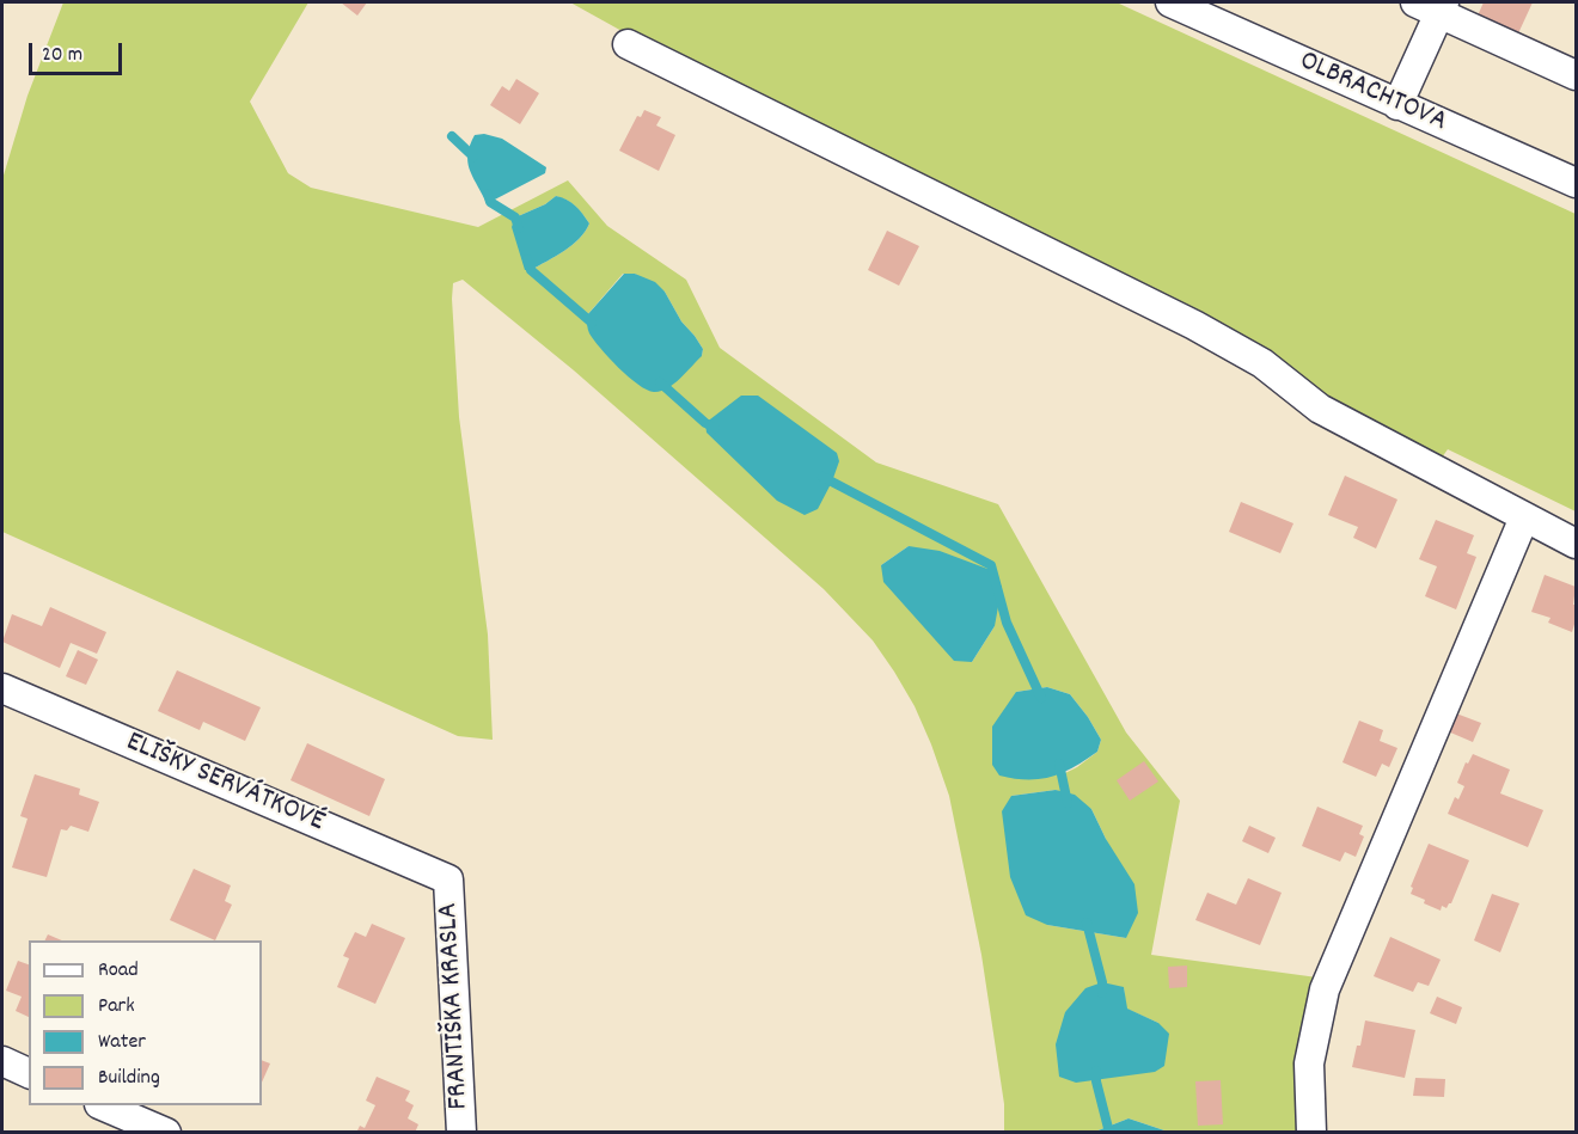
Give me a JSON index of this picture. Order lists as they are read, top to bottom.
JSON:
{
  "streets": {
    "street": ["OLBRACHTOVA", "ELIŠKY SERVÁTKOVÉ", "FRANTIŠKA KRASLA"]
  },
  "crossings": [
    ["ELIŠKY SERVÁTKOVÉ", "FRANTIŠKA KRASLA"]
  ],
  "legend": [
    "Road",
    "Park",
    "Water",
    "Building"
  ],
  "scale_bar": "20 m"
}
